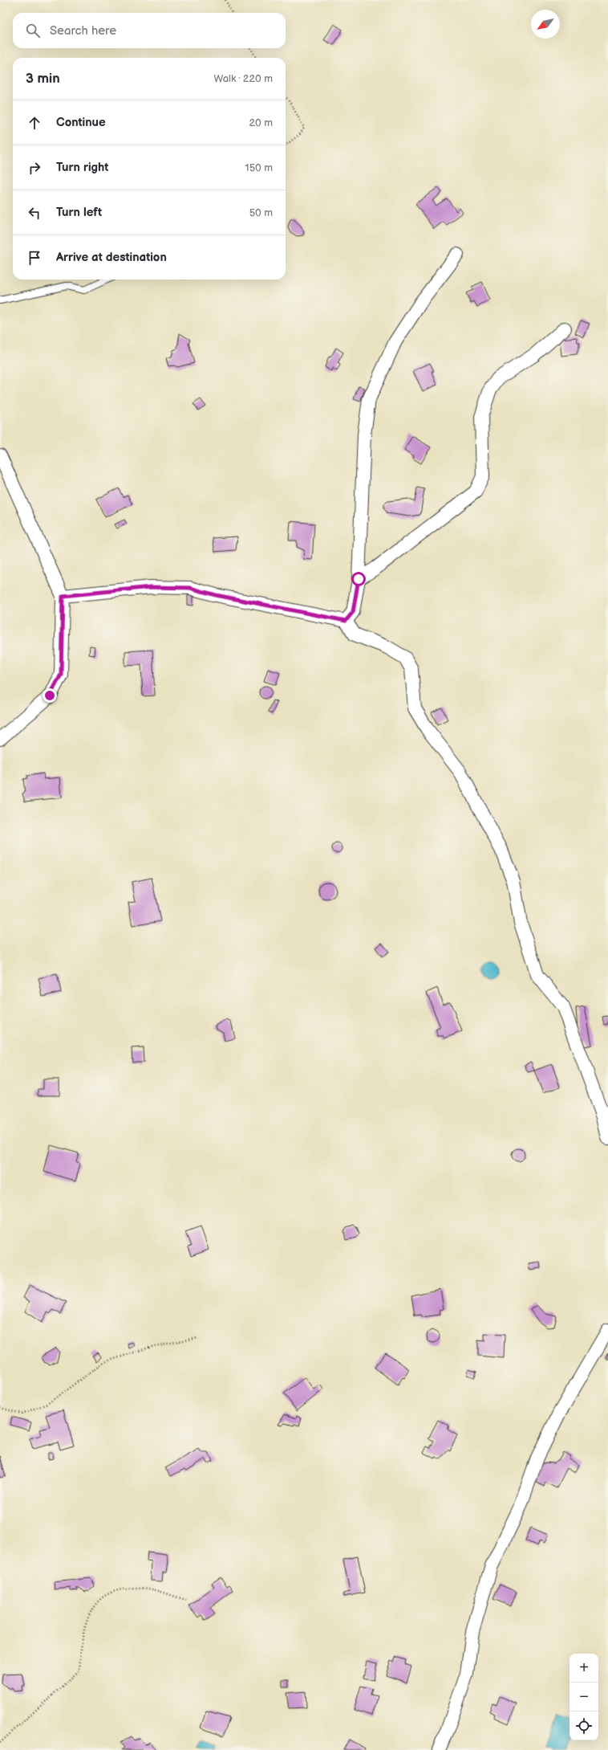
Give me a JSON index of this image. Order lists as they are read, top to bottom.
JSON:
{
  "north": "bottom left",
  "page": {
    "search": "Search here",
    "heading": ["3 min", "Walk · 220 m"],
    "list": [
      ["Continue", "20 m"],
      ["Turn right", "150 m"],
      ["Turn left", "50 m"],
      "Arrive at destination"
    ],
    "map_buttons": ["+", "−"]
  }
}
